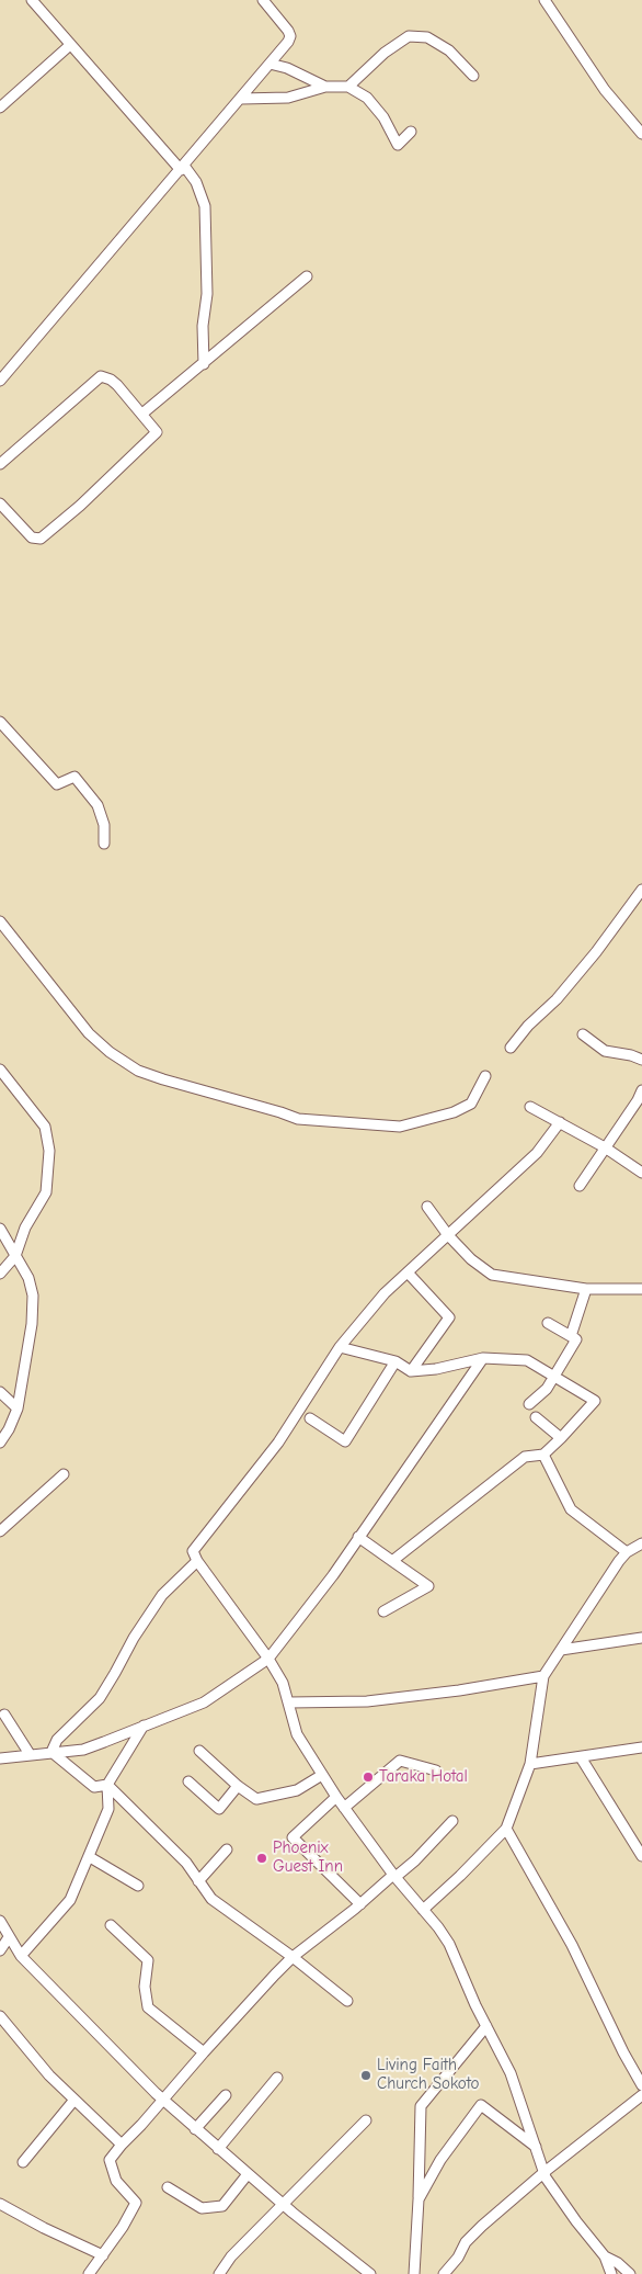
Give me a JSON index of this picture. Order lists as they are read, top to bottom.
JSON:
{
  "places": ["Taraka Hotal", "Phoenix Guest Inn", "Living Faith Church Sokoto"]
}
